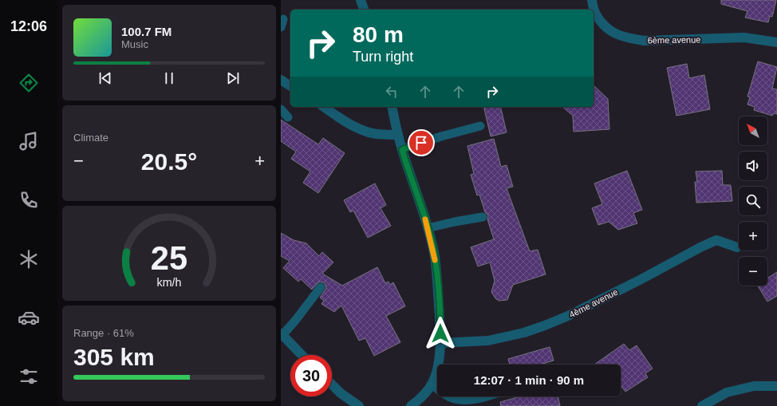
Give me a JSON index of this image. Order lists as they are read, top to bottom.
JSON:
{
  "streets": {
    "street": ["6ème avenue", "4ème avenue"]
  },
  "north": "top left",
  "page": {
    "tabs": "12:06",
    "turn": ["80 m", "Turn right"],
    "song": ["100.7 FM", "Music"],
    "tile": [
      "Climate",
      ["Range · 61%", "305 km"]
    ],
    "map_buttons": ["+", "−"],
    "heat": ["−", "20.5°", "+"],
    "limit": "30",
    "trip": "12:07 · 1 min · 90 m",
    "gauge": ["25", "km/h"]
  }
}
